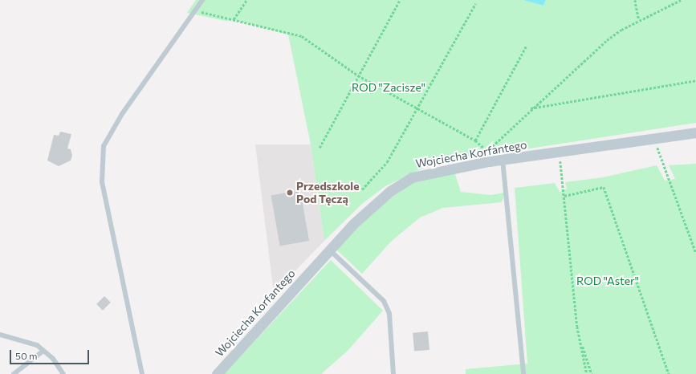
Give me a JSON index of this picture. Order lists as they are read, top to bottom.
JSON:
{
  "streets": {
    "street": ["Wojciecha Korfantego"]
  },
  "parks": ["ROD \"Zacisze\"", "ROD \"Aster\""],
  "places": ["Przedszkole Pod Tęczą"],
  "scale_bar": "50 m"
}
